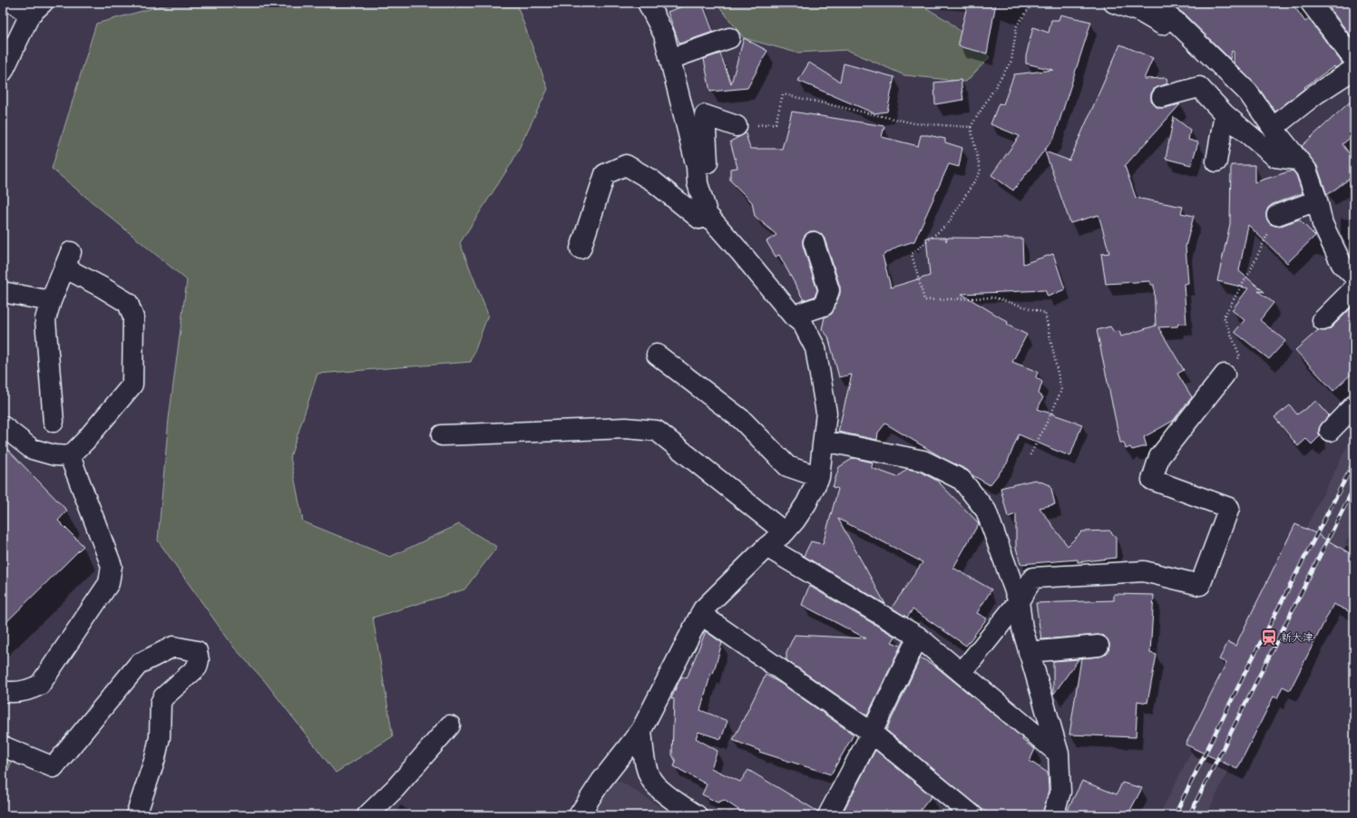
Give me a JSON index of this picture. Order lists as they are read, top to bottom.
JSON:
{
  "places": {
    "station": ["新大津"]
  }
}
